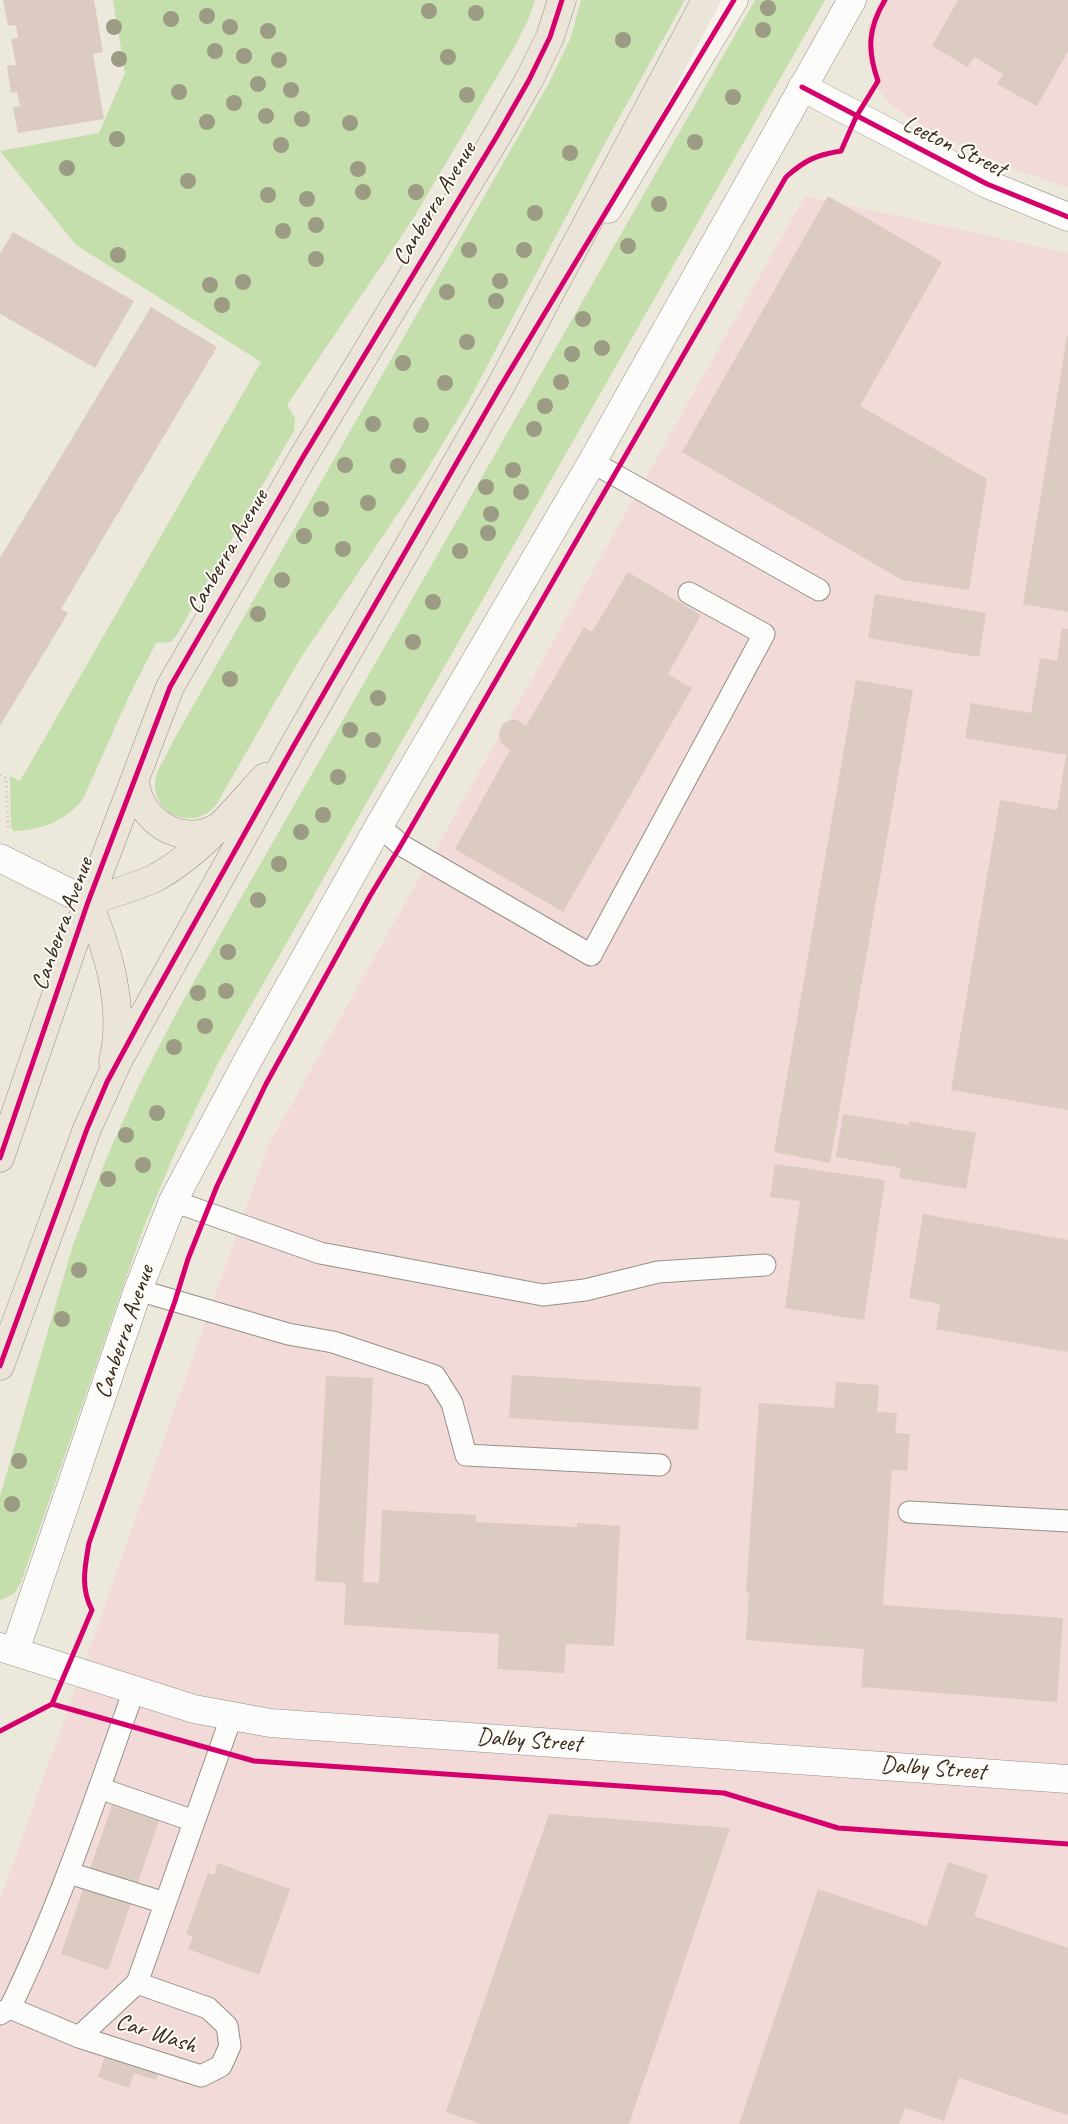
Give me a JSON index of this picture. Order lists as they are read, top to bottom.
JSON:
{
  "streets": {
    "highway": ["Canberra Avenue"],
    "street": ["Leeton Street", "Dalby Street"],
    "lane": ["Car Wash"]
  },
  "crossings": [
    ["Leeton Street", "Canberra Avenue"],
    ["Canberra Avenue", "Dalby Street"]
  ]
}
